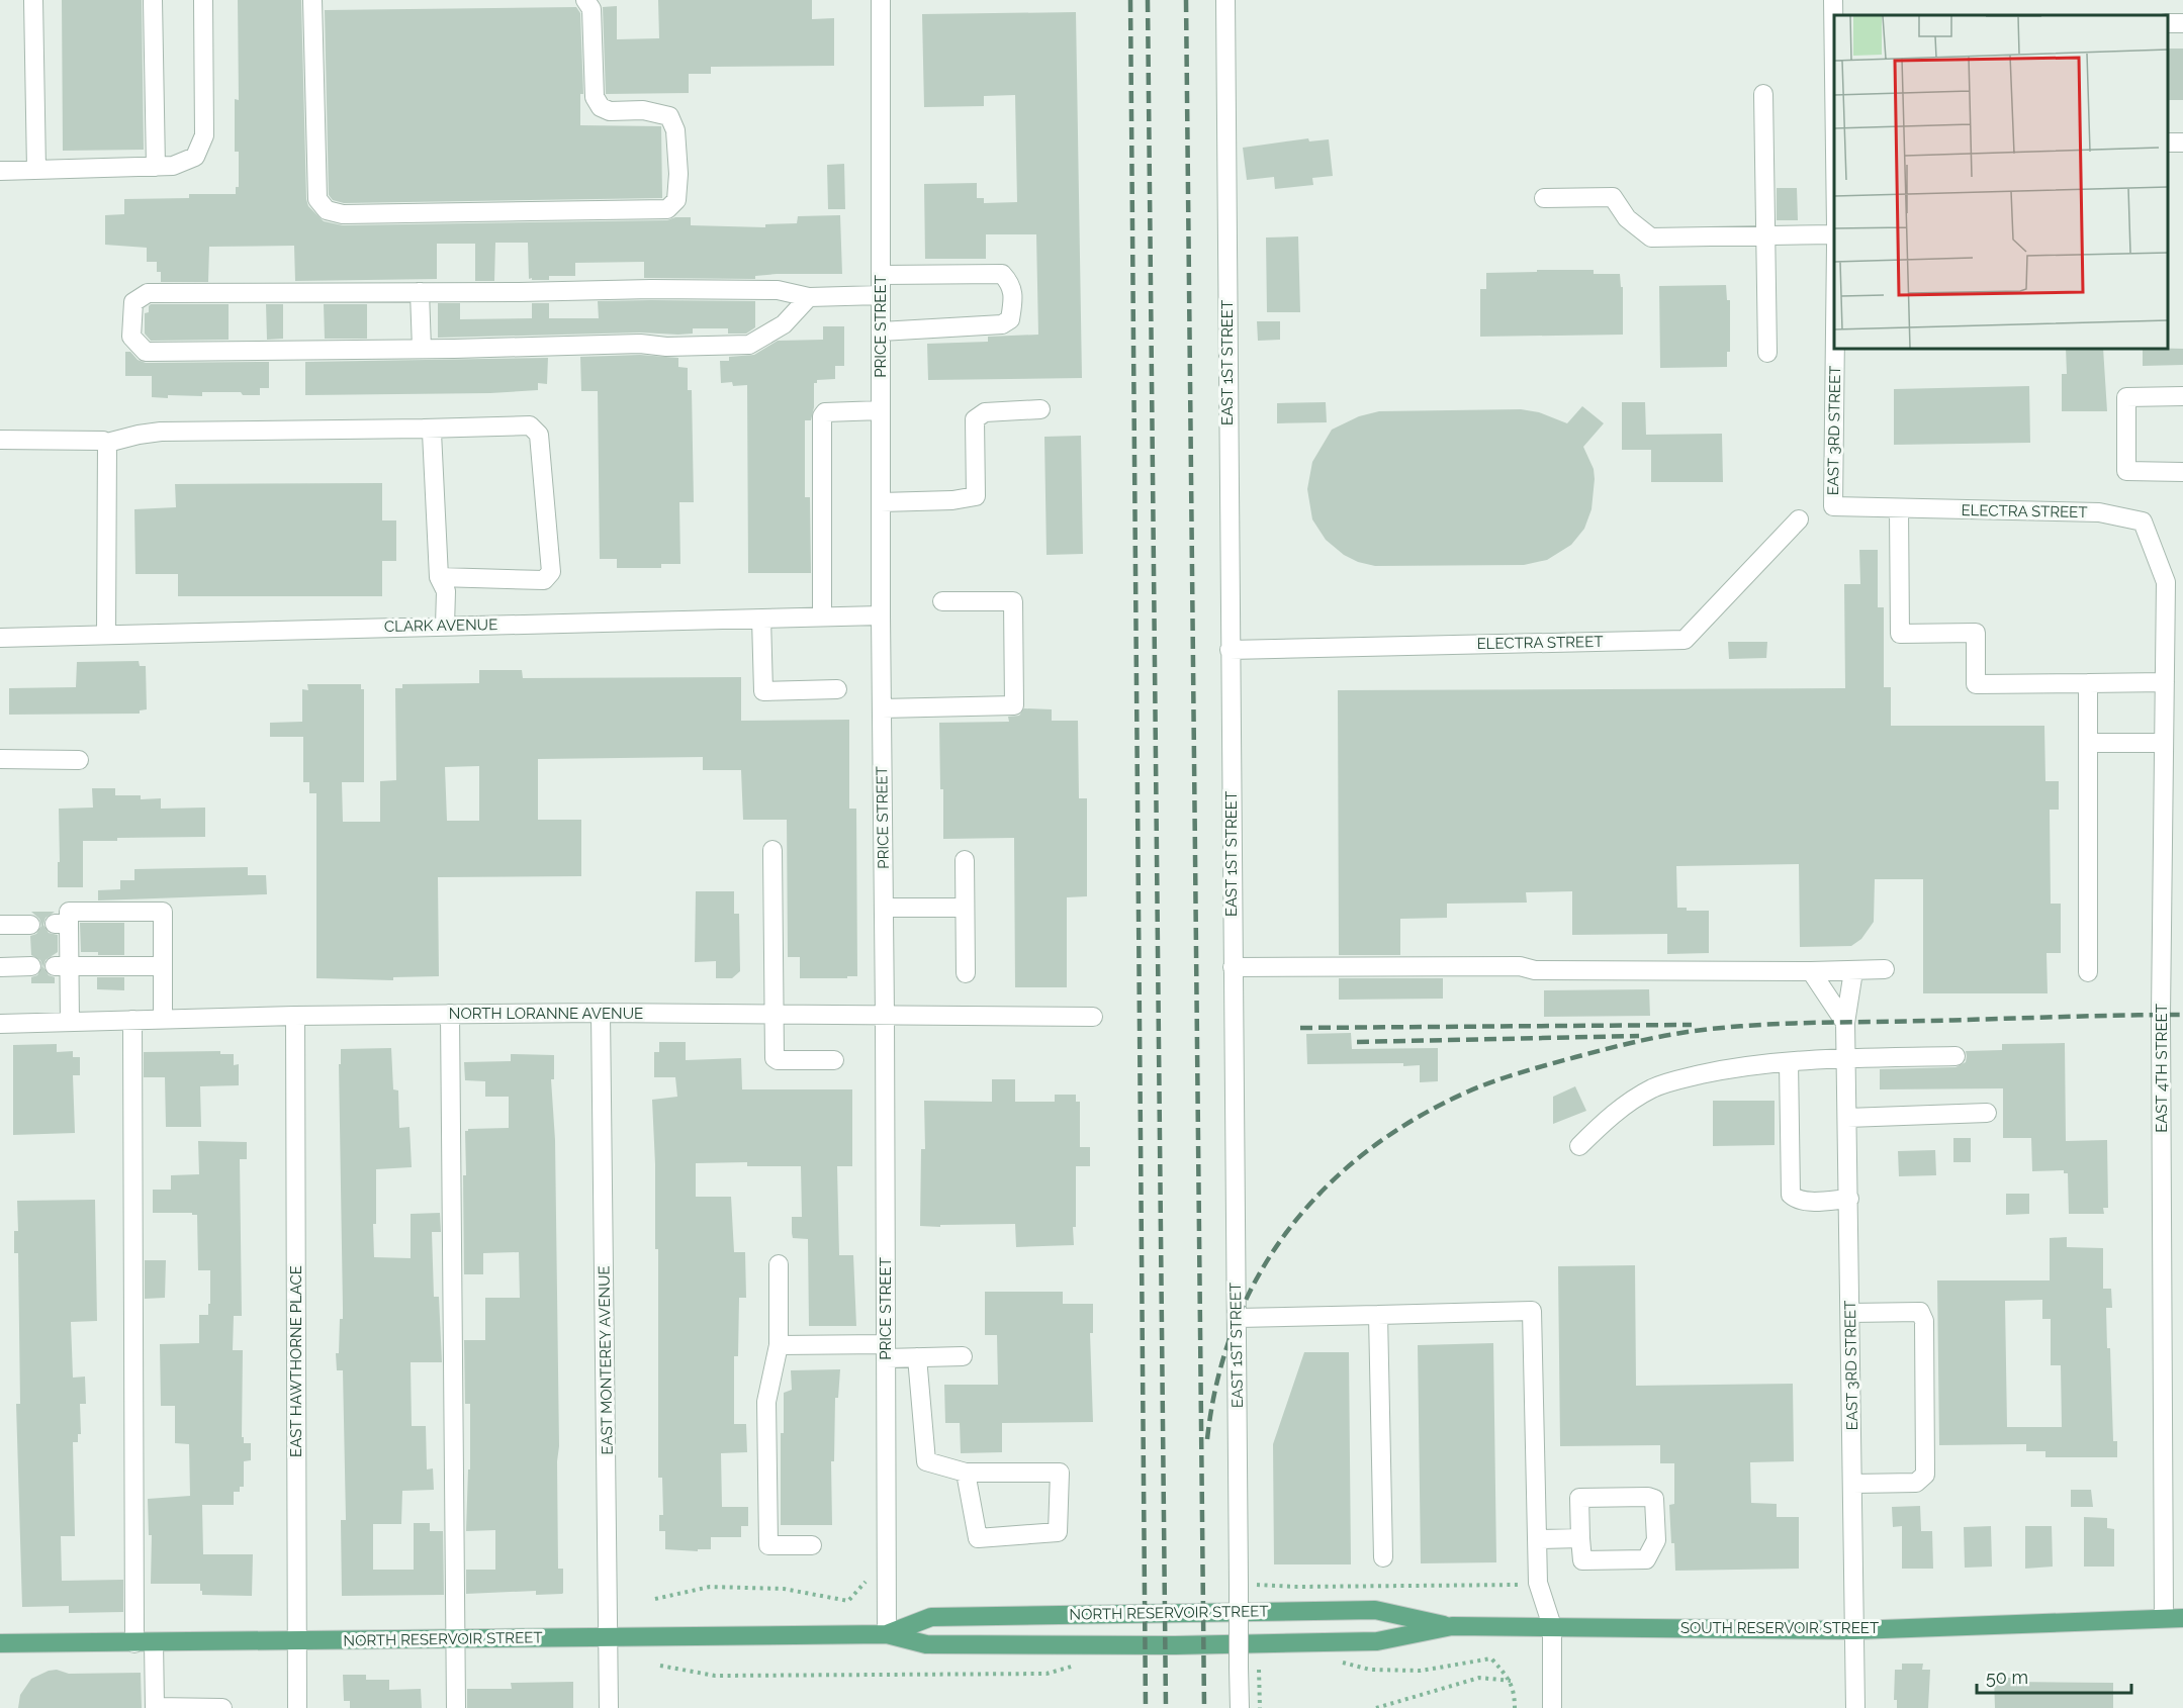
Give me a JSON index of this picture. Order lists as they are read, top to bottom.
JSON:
{
  "streets": {
    "main road": ["NORTH RESERVOIR STREET", "SOUTH RESERVOIR STREET"],
    "street": [
      "PRICE STREET",
      "EAST 1ST STREET",
      "EAST 3RD STREET",
      "ELECTRA STREET",
      "CLARK AVENUE",
      "NORTH LORANNE AVENUE",
      "EAST 4TH STREET",
      "EAST MONTEREY AVENUE",
      "EAST HAWTHORNE PLACE"
    ]
  },
  "crossings": [
    ["PRICE STREET", "CLARK AVENUE"],
    ["PRICE STREET", "NORTH LORANNE AVENUE"],
    ["PRICE STREET", "NORTH RESERVOIR STREET"],
    ["EAST 1ST STREET", "ELECTRA STREET"],
    ["EAST 3RD STREET", "ELECTRA STREET"],
    ["EAST 3RD STREET", "SOUTH RESERVOIR STREET"],
    ["ELECTRA STREET", "EAST 4TH STREET"],
    ["NORTH LORANNE AVENUE", "EAST MONTEREY AVENUE"],
    ["NORTH LORANNE AVENUE", "EAST HAWTHORNE PLACE"],
    ["EAST 4TH STREET", "SOUTH RESERVOIR STREET"],
    ["EAST MONTEREY AVENUE", "NORTH RESERVOIR STREET"],
    ["EAST HAWTHORNE PLACE", "NORTH RESERVOIR STREET"],
    ["NORTH RESERVOIR STREET", "SOUTH RESERVOIR STREET"]
  ],
  "scale_bar": "50 m"
}
